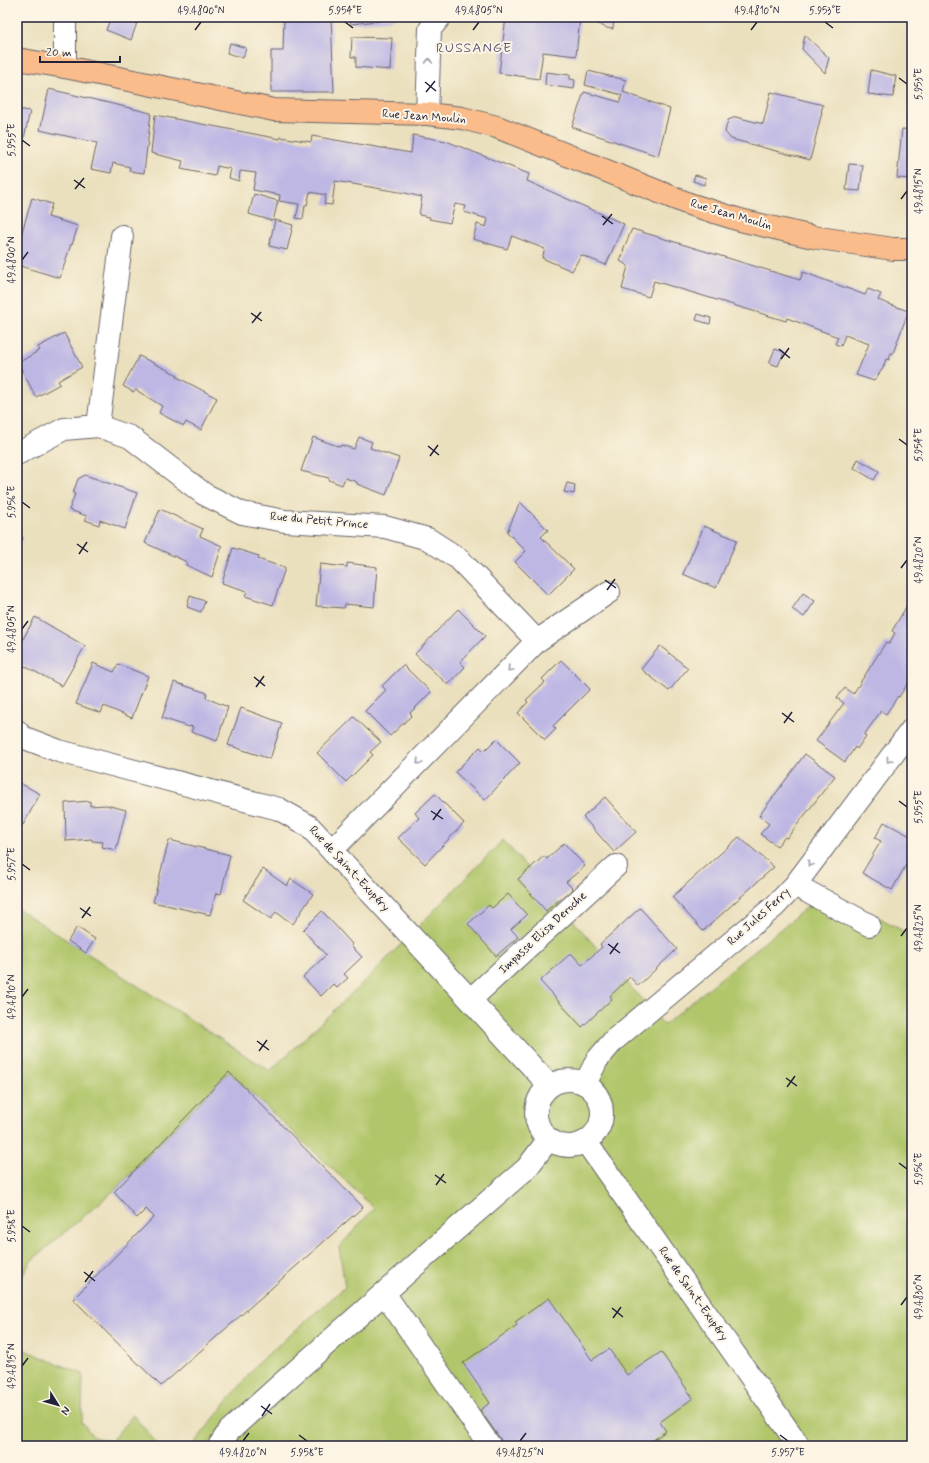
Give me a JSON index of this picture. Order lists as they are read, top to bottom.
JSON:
{
  "streets": {
    "main road": ["Rue Jean Moulin"],
    "street": [
      "Rue du Petit Prince",
      "Rue de Saint-Exupéry",
      "Rue Jules Ferry",
      "Impasse Elisa Deroche"
    ]
  },
  "crossings": [
    ["Rue de Saint-Exupéry", "Rue Jules Ferry"],
    ["Rue de Saint-Exupéry", "Impasse Elisa Deroche"]
  ],
  "one_way": ["Rue Jules Ferry"],
  "districts": ["RUSSANGE"],
  "scale_bar": "20 m",
  "north": "bottom right",
  "coordinates": [
    "49.4800°N",
    "5.954°E",
    "49.4805°N",
    "49.4810°N",
    "5.953°E",
    "5.955°E",
    "49.4815°N",
    "5.956°E",
    "49.4820°N",
    "5.957°E",
    "49.4825°N",
    "5.958°E",
    "49.4830°N"
  ]
}
